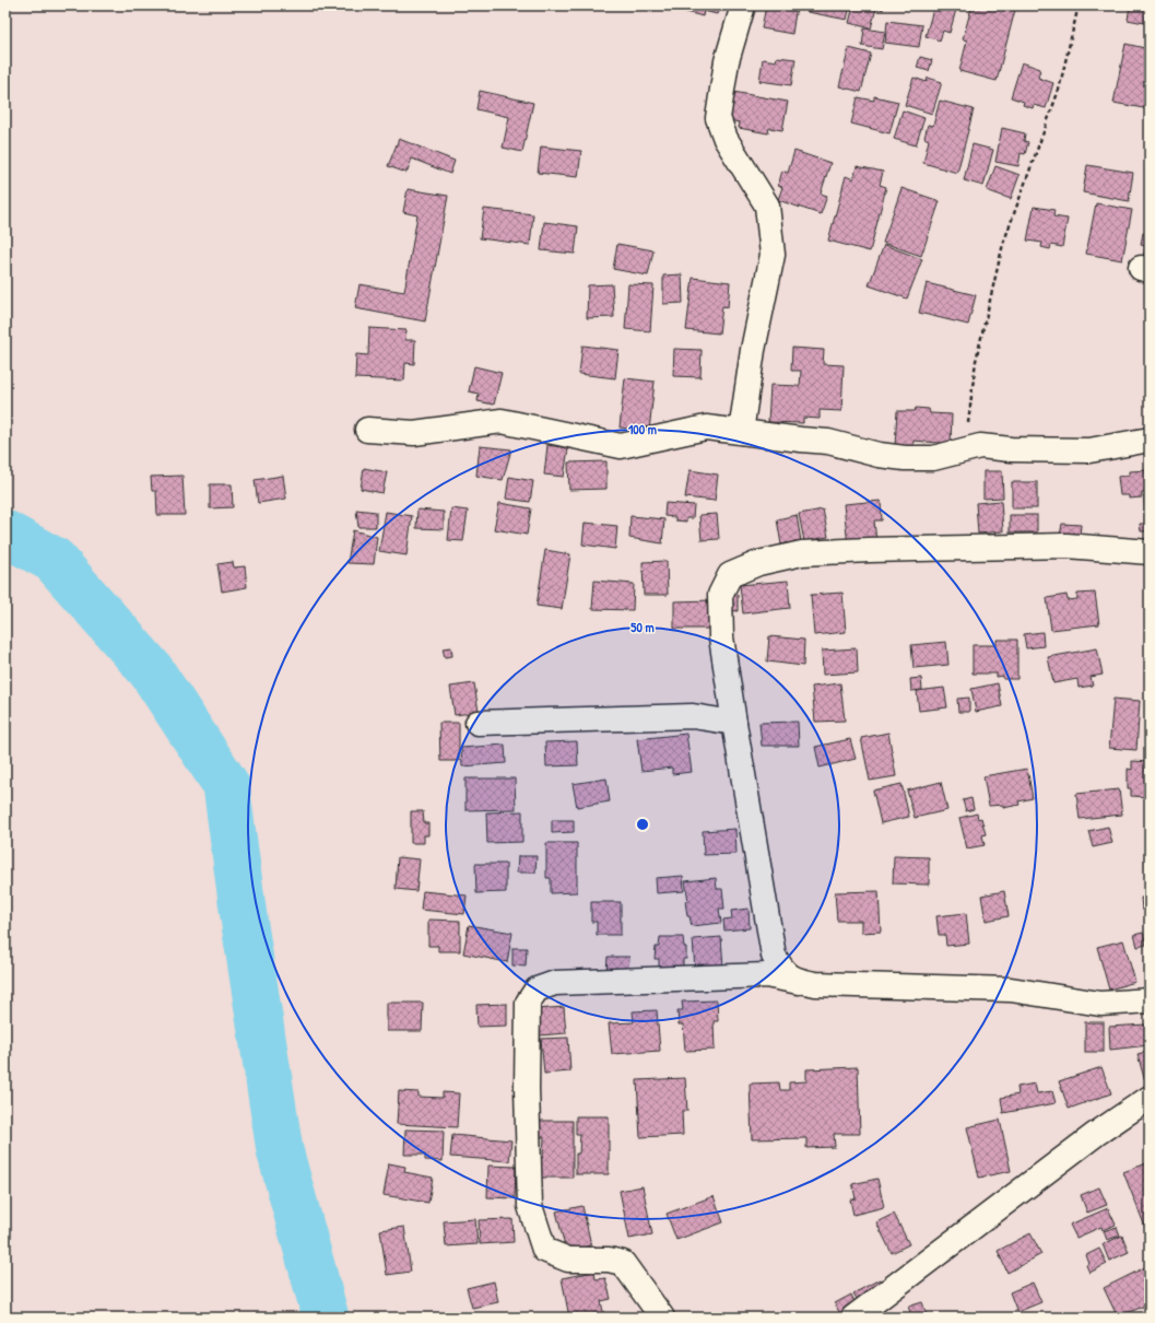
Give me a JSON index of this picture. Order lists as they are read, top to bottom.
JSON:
{
  "rings": ["100 m", "50 m"]
}
